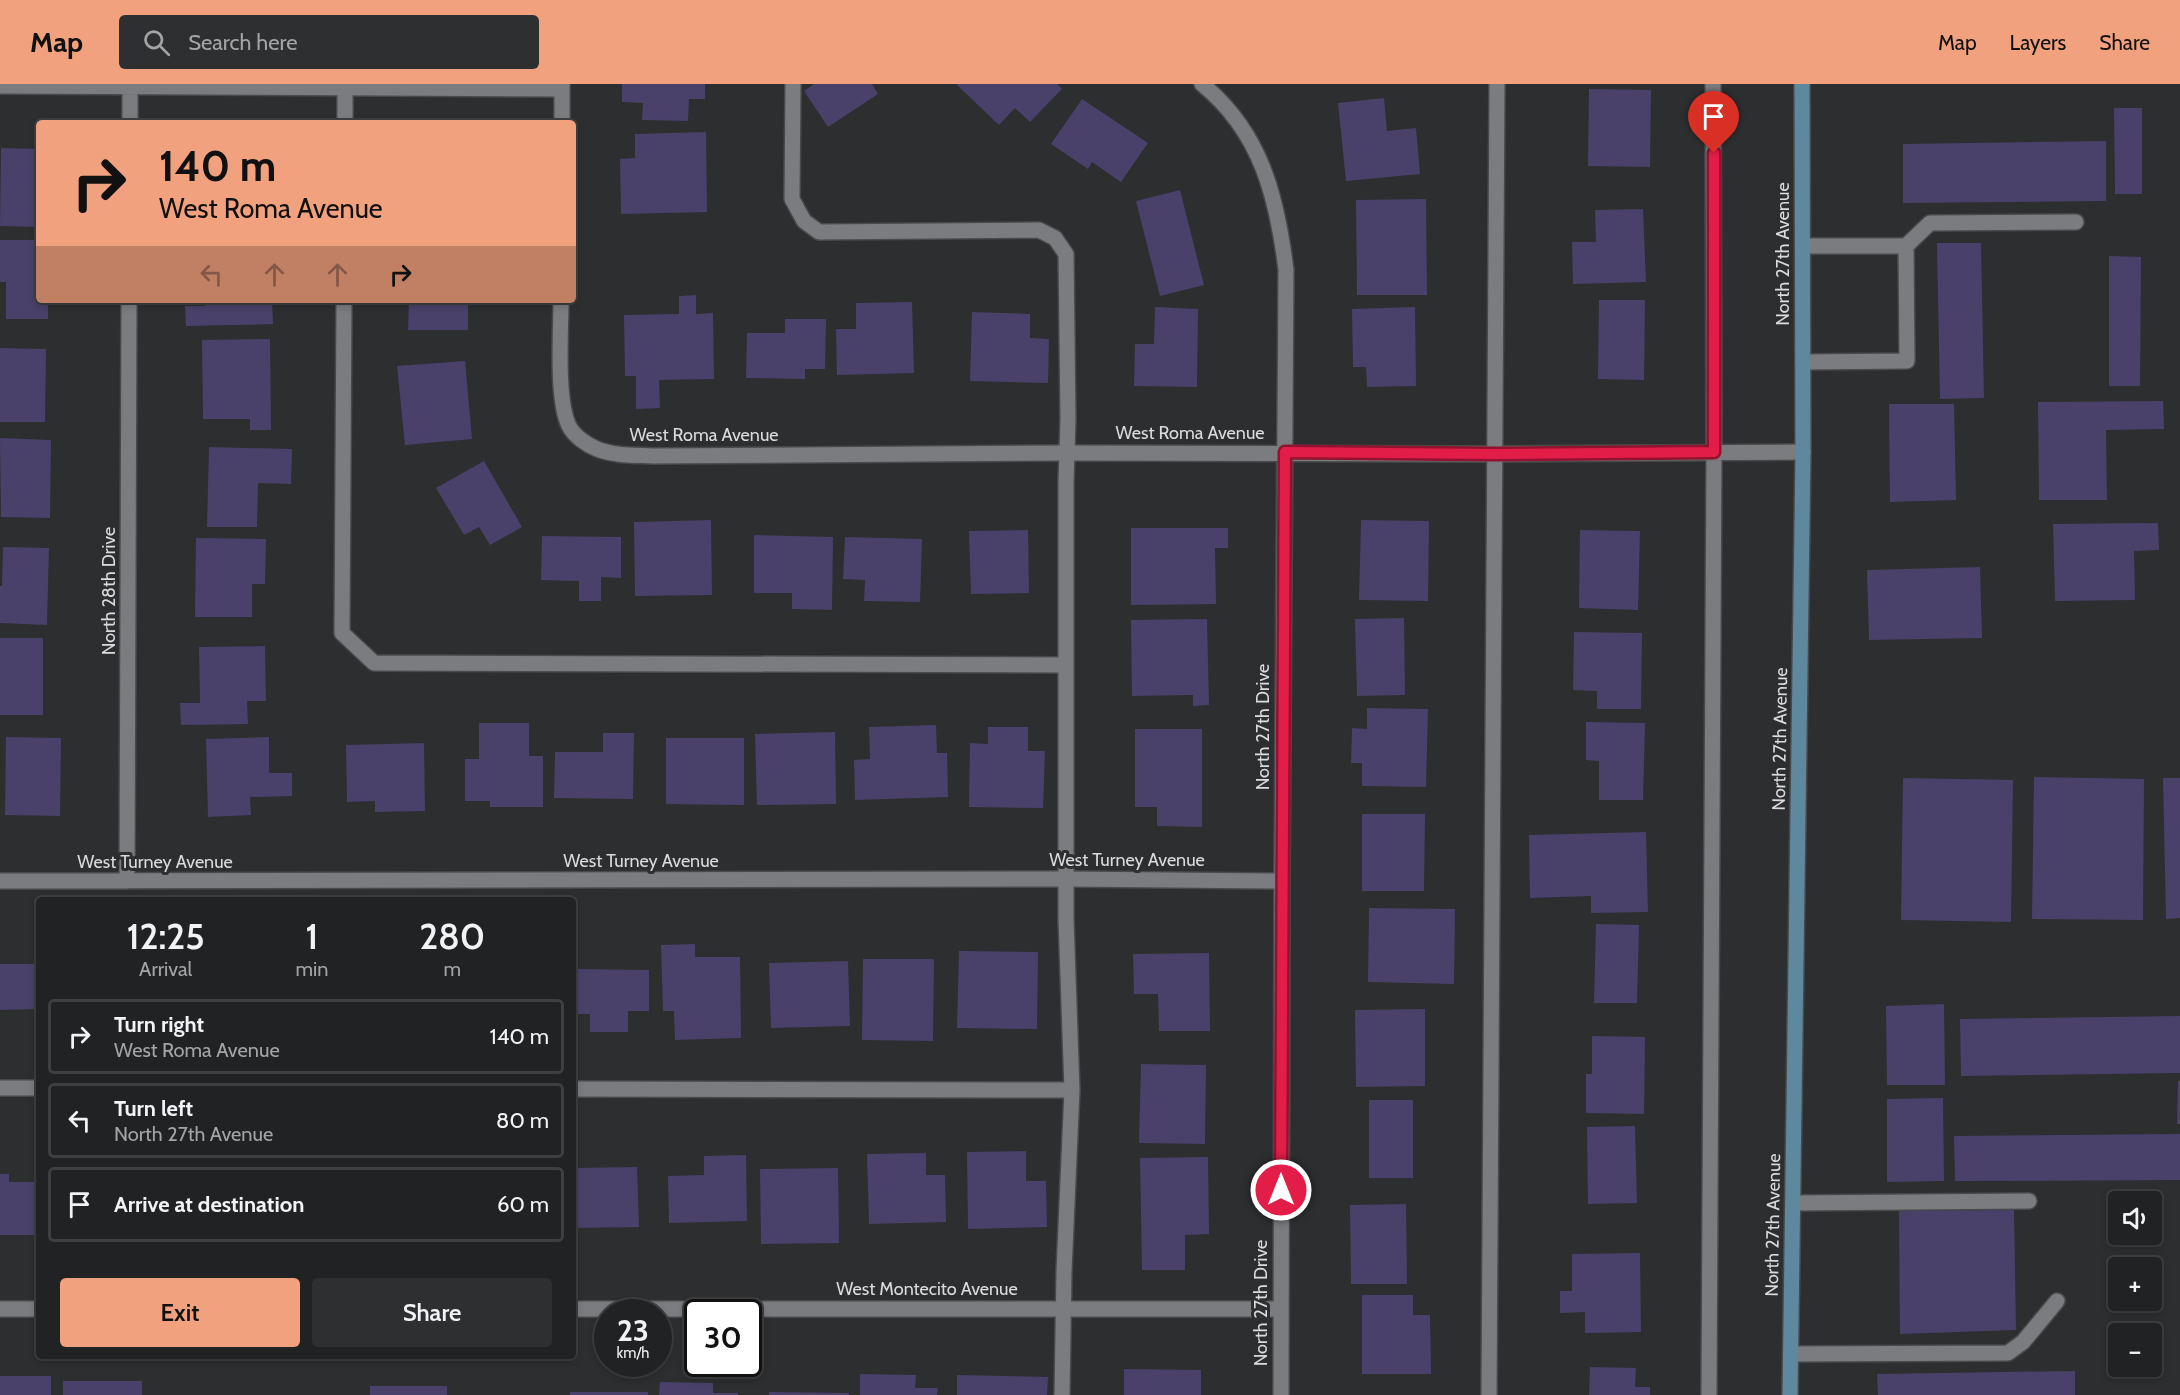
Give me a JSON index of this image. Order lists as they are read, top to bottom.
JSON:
{
  "streets": {
    "main road": ["North 27th Avenue"],
    "street": [
      "West Roma Avenue",
      "North 28th Drive",
      "North 27th Drive",
      "West Turney Avenue",
      "West Montecito Avenue"
    ]
  },
  "crossings": [
    ["North 27th Avenue", "West Roma Avenue"],
    ["West Roma Avenue", "North 27th Drive"],
    ["North 28th Drive", "West Turney Avenue"],
    ["North 27th Drive", "West Turney Avenue"],
    ["North 27th Drive", "West Montecito Avenue"]
  ],
  "page": {
    "header": "Map",
    "search": "Search here",
    "nav": ["Map", "Layers", "Share"],
    "turn": ["140 m", "West Roma Avenue"],
    "eta": [
      "12:25",
      "Arrival",
      "1",
      "min",
      "280",
      "m"
    ],
    "list": [
      {
        "name": "Turn right",
        "note": "West Roma Avenue",
        "value": "140 m"
      },
      {
        "name": "Turn left",
        "note": "North 27th Avenue",
        "value": "80 m"
      },
      {
        "name": "Arrive at destination",
        "value": "60 m"
      }
    ],
    "map_buttons": ["+", "−"],
    "buttons": ["Exit", "Share"],
    "speed": "23 km/h",
    "limit": "30"
  }
}
